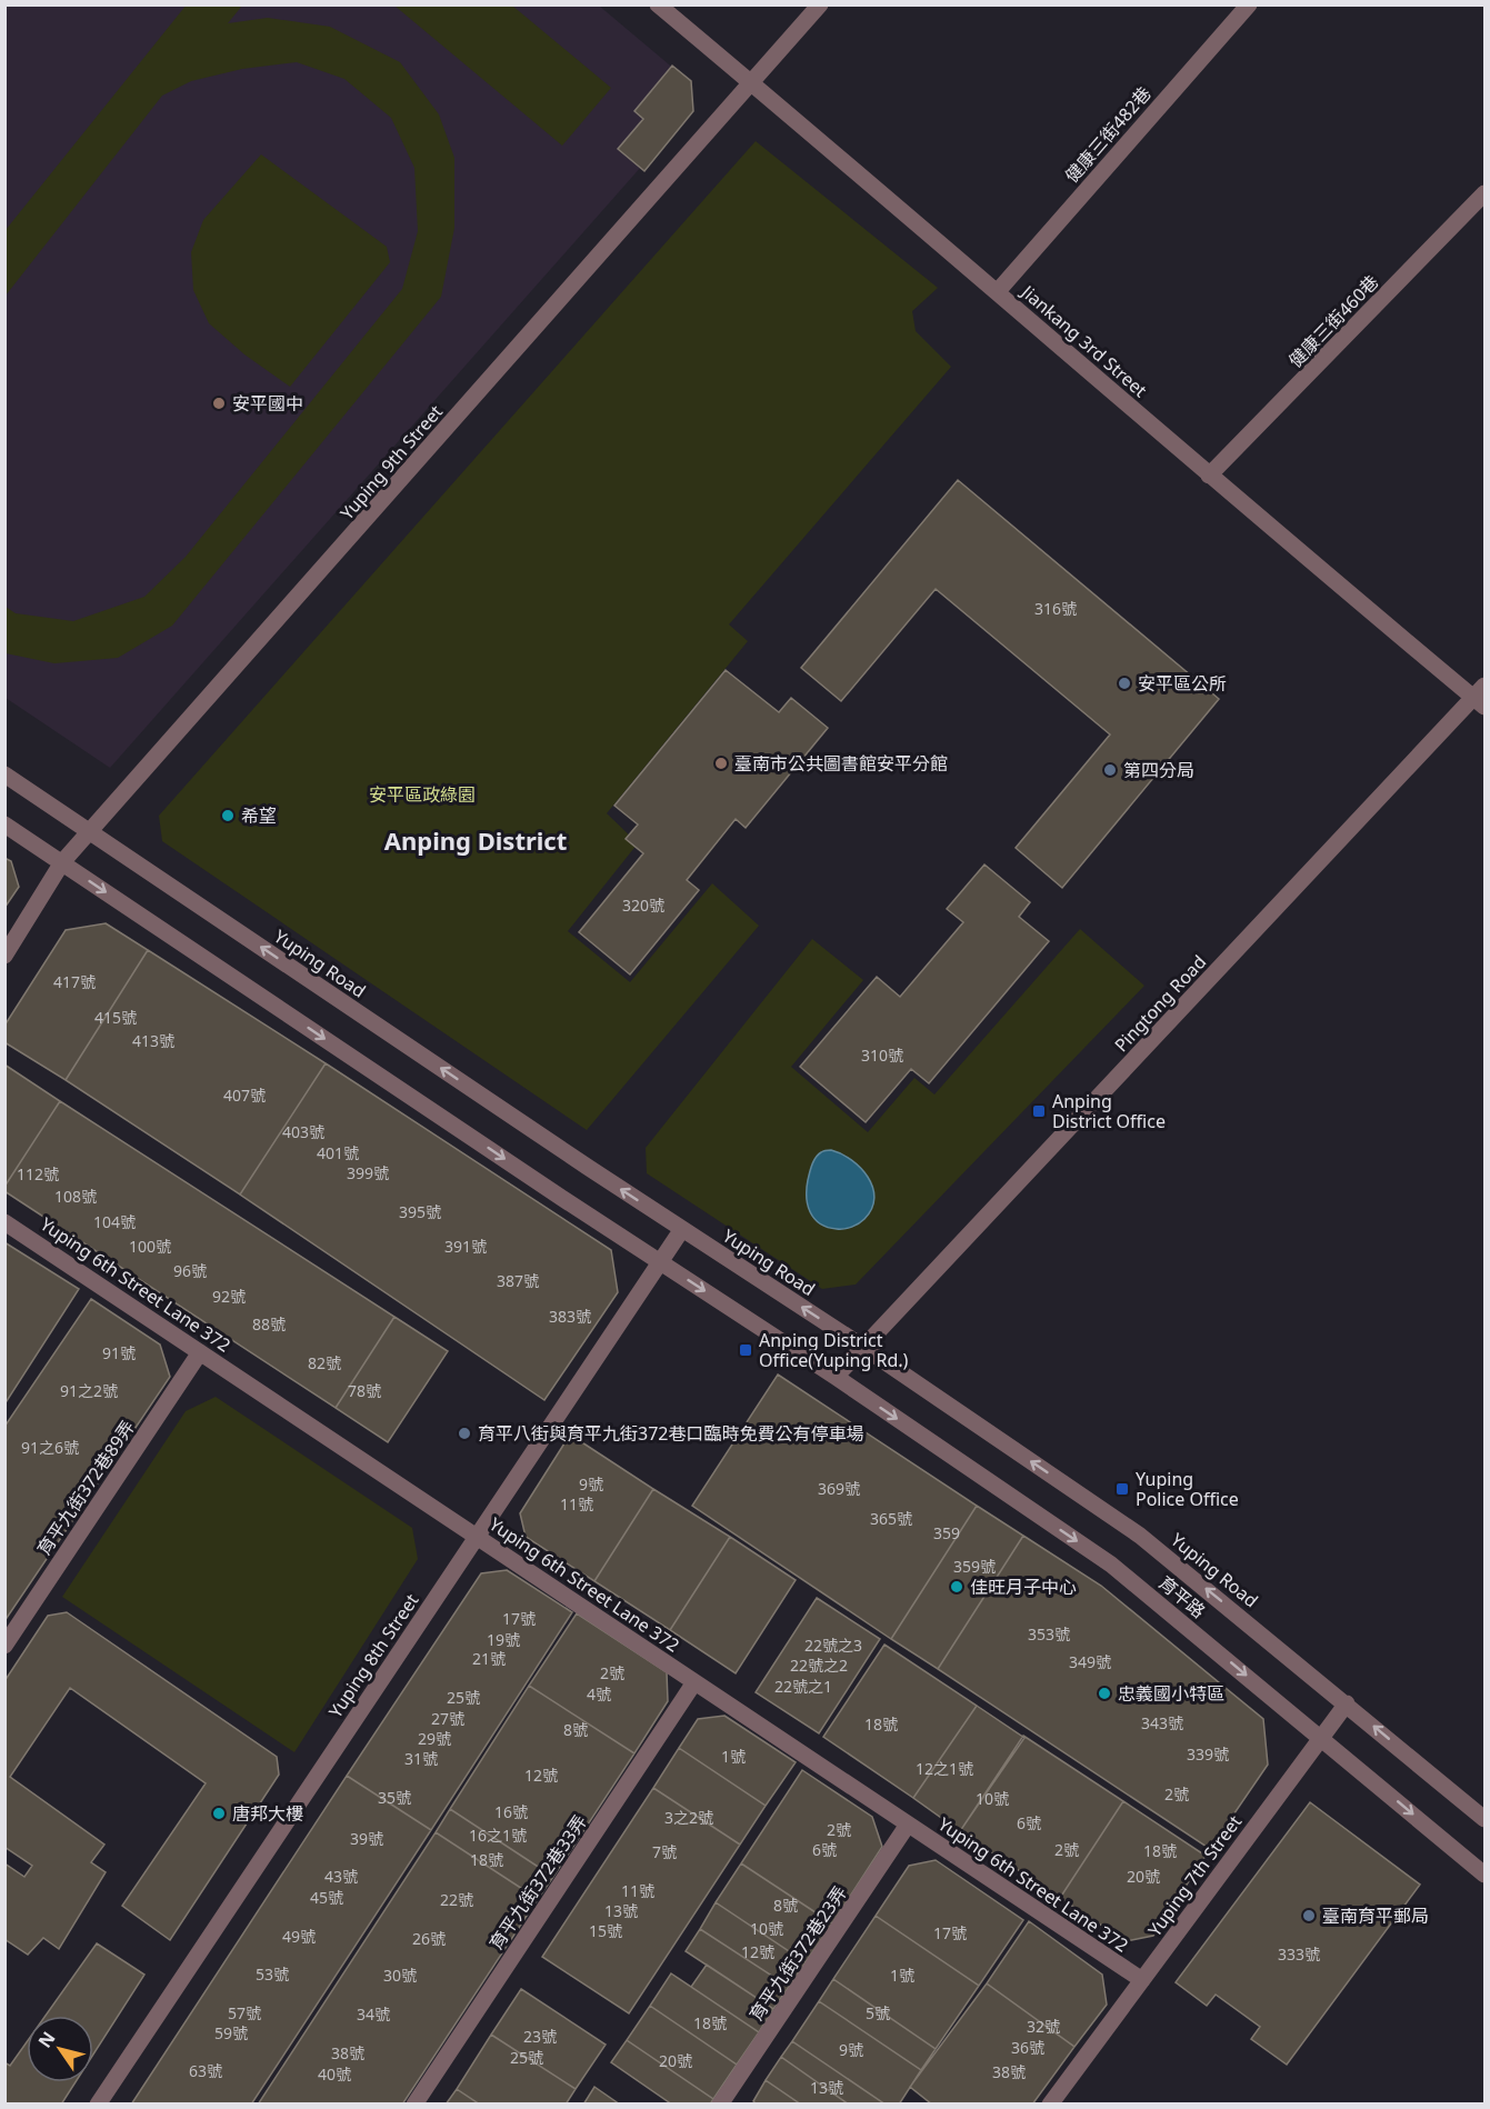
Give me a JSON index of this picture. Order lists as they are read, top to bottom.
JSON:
{
  "streets": {
    "street": [
      "健康三街482巷",
      "健康三街460巷",
      "Jiankang 3rd Street",
      "Yuping 9th Street",
      "Yuping Road",
      "Pingtong Road",
      "Yuping 6th Street Lane 372",
      "育平九街372巷89弄",
      "育平路",
      "Yuping 8th Street",
      "Yuping 7th Street",
      "育平九街372巷33弄",
      "育平九街372巷23弄"
    ]
  },
  "crossings": [
    ["健康三街482巷", "Jiankang 3rd Street"],
    ["健康三街460巷", "Jiankang 3rd Street"],
    ["Jiankang 3rd Street", "Yuping 9th Street"],
    ["Jiankang 3rd Street", "Pingtong Road"],
    ["Yuping 9th Street", "Yuping Road"],
    ["Yuping Road", "Pingtong Road"],
    ["Yuping Road", "Yuping 8th Street"],
    ["Yuping Road", "Yuping 7th Street"],
    ["Pingtong Road", "育平路"],
    ["Yuping 6th Street Lane 372", "育平九街372巷89弄"],
    ["Yuping 6th Street Lane 372", "Yuping 8th Street"],
    ["Yuping 6th Street Lane 372", "Yuping 7th Street"],
    ["Yuping 6th Street Lane 372", "育平九街372巷33弄"],
    ["Yuping 6th Street Lane 372", "育平九街372巷23弄"],
    ["育平路", "Yuping 7th Street"]
  ],
  "one_way": ["育平路"],
  "districts": ["Anping District"],
  "parks": ["安平區政綠園"],
  "places": {
    "other": [
      "安平國中",
      "安平區公所",
      "臺南市公共圖書館安平分館",
      "第四分局",
      "希望",
      "育平八街與育平九街372巷口臨時免費公有停車場",
      "佳旺月子中心",
      "忠義國小特區",
      "唐邦大樓",
      "臺南育平郵局"
    ],
    "transit": ["Anping District Office", "Anping District Office(Yuping Rd.)", "Yuping Police Office"]
  },
  "house_numbers": [
    "316號",
    "320號",
    "417號",
    "415號",
    "413號",
    "310號",
    "407號",
    "403號",
    "401號",
    "399號",
    "112號",
    "108號",
    "395號",
    "104號",
    "100號",
    "391號",
    "96號",
    "387號",
    "92號",
    "383號",
    "88號",
    "91號",
    "82號",
    "91之2號",
    "78號",
    "91之6號",
    "9號",
    "369號",
    "11號",
    "365號",
    "359",
    "359號",
    "17號",
    "353號",
    "19號",
    "22號之3",
    "21號",
    "349號",
    "22號之2",
    "2號",
    "22號之1",
    "4號",
    "25號",
    "27號",
    "343號",
    "18號",
    "8號",
    "29號",
    "339號",
    "1號",
    "31號",
    "12之1號",
    "12號",
    "2號",
    "35號",
    "10號",
    "16號",
    "3之2號",
    "6號",
    "2號",
    "16之1號",
    "39號",
    "6號",
    "2號",
    "18號",
    "7號",
    "18號",
    "43號",
    "20號",
    "11號",
    "45號",
    "22號",
    "8號",
    "13號",
    "10號",
    "15號",
    "17號",
    "49號",
    "26號",
    "12號",
    "333號",
    "53號",
    "30號",
    "1號",
    "57號",
    "5號",
    "34號",
    "18號",
    "32號",
    "59號",
    "23號",
    "36號",
    "9號",
    "38號",
    "25號",
    "20號",
    "63號",
    "38號",
    "40號",
    "13號"
  ],
  "north": "top left"
}
